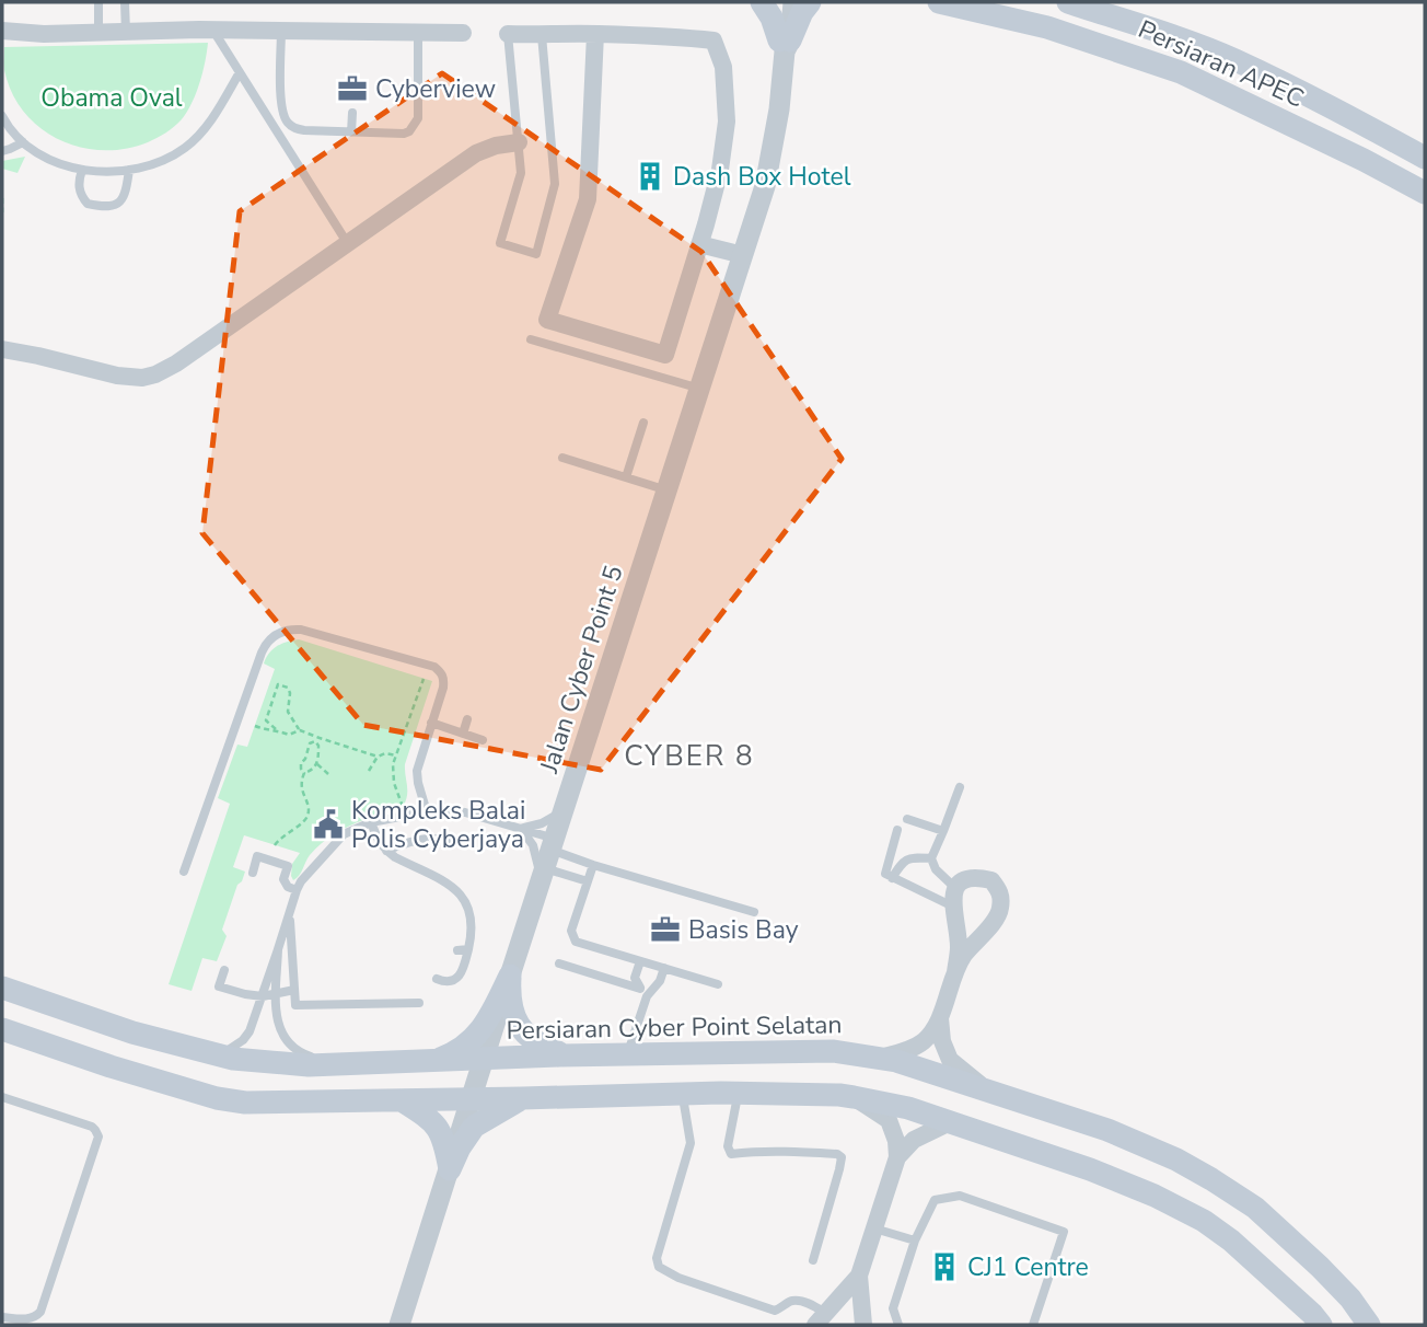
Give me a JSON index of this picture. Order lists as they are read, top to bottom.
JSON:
{
  "streets": {
    "main road": ["Persiaran APEC", "Persiaran Cyber Point Selatan"],
    "street": ["Jalan Cyber Point 5"]
  },
  "crossings": [
    ["Jalan Cyber Point 5", "Persiaran Cyber Point Selatan"]
  ],
  "districts": ["CYBER 8"],
  "parks": ["Obama Oval"],
  "places": {
    "office": ["Cyberview", "Basis Bay"],
    "building": ["Dash Box Hotel", "CJ1 Centre"],
    "public building": ["Kompleks Balai Polis Cyberjaya"]
  }
}
